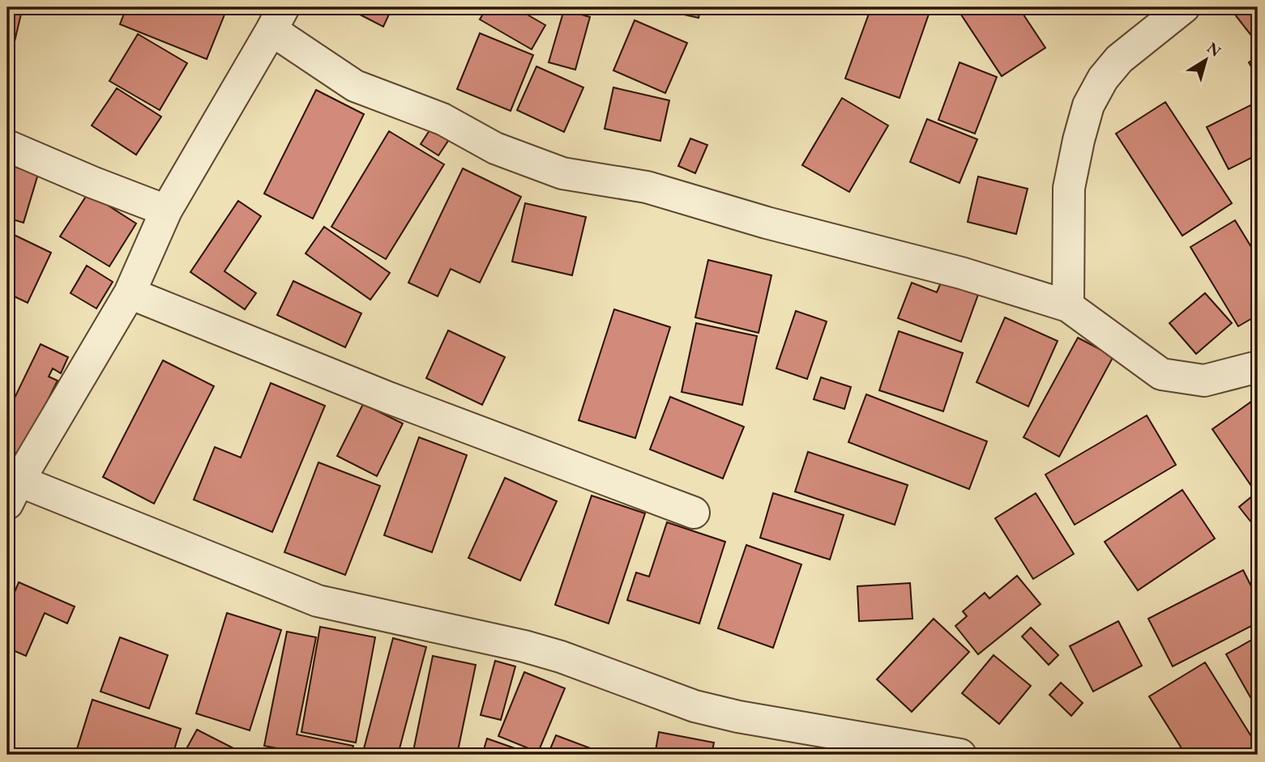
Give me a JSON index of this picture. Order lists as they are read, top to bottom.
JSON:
{
  "north": "top right"
}
